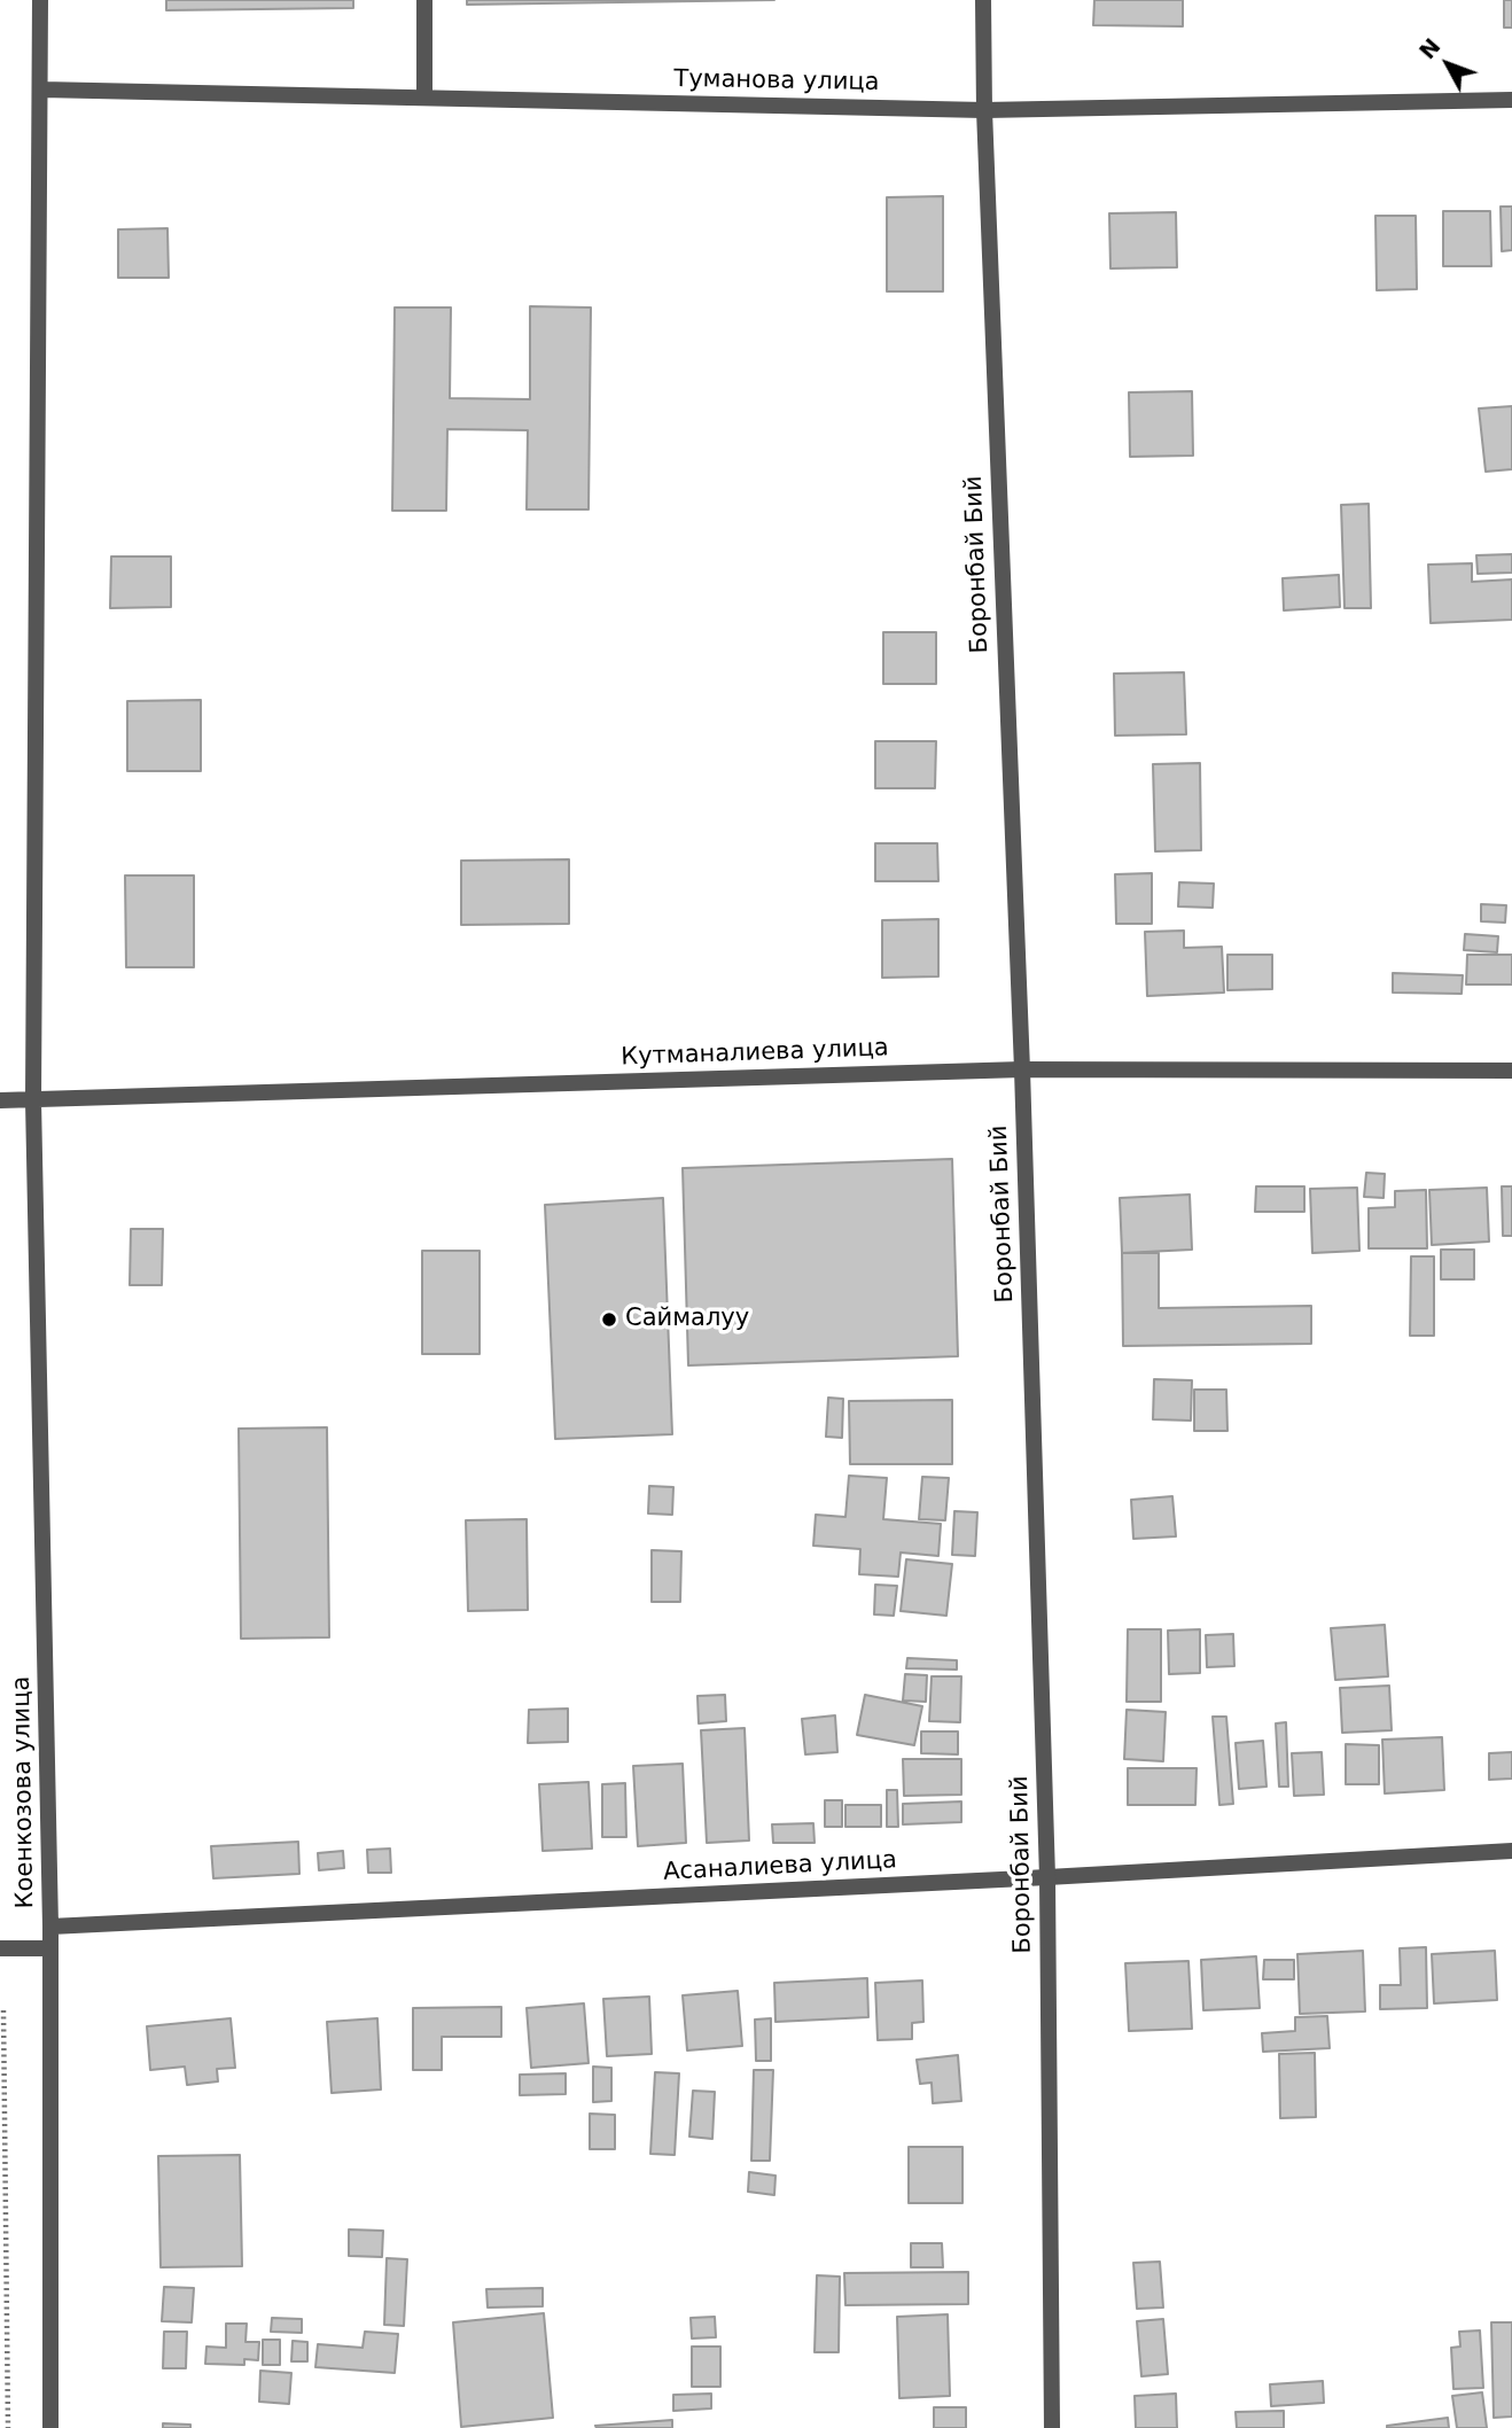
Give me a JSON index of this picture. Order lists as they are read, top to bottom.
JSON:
{
  "streets": {
    "street": [
      "Туманова улица",
      "Боронбай Бий",
      "Кутманалиева улица",
      "Коенкозова улица",
      "Асаналиева улица"
    ]
  },
  "crossings": [
    ["Туманова улица", "Боронбай Бий"],
    ["Туманова улица", "Коенкозова улица"],
    ["Боронбай Бий", "Кутманалиева улица"],
    ["Боронбай Бий", "Асаналиева улица"],
    ["Кутманалиева улица", "Коенкозова улица"],
    ["Коенкозова улица", "Асаналиева улица"]
  ],
  "places": ["Саймалуу"],
  "north": "top left"
}
